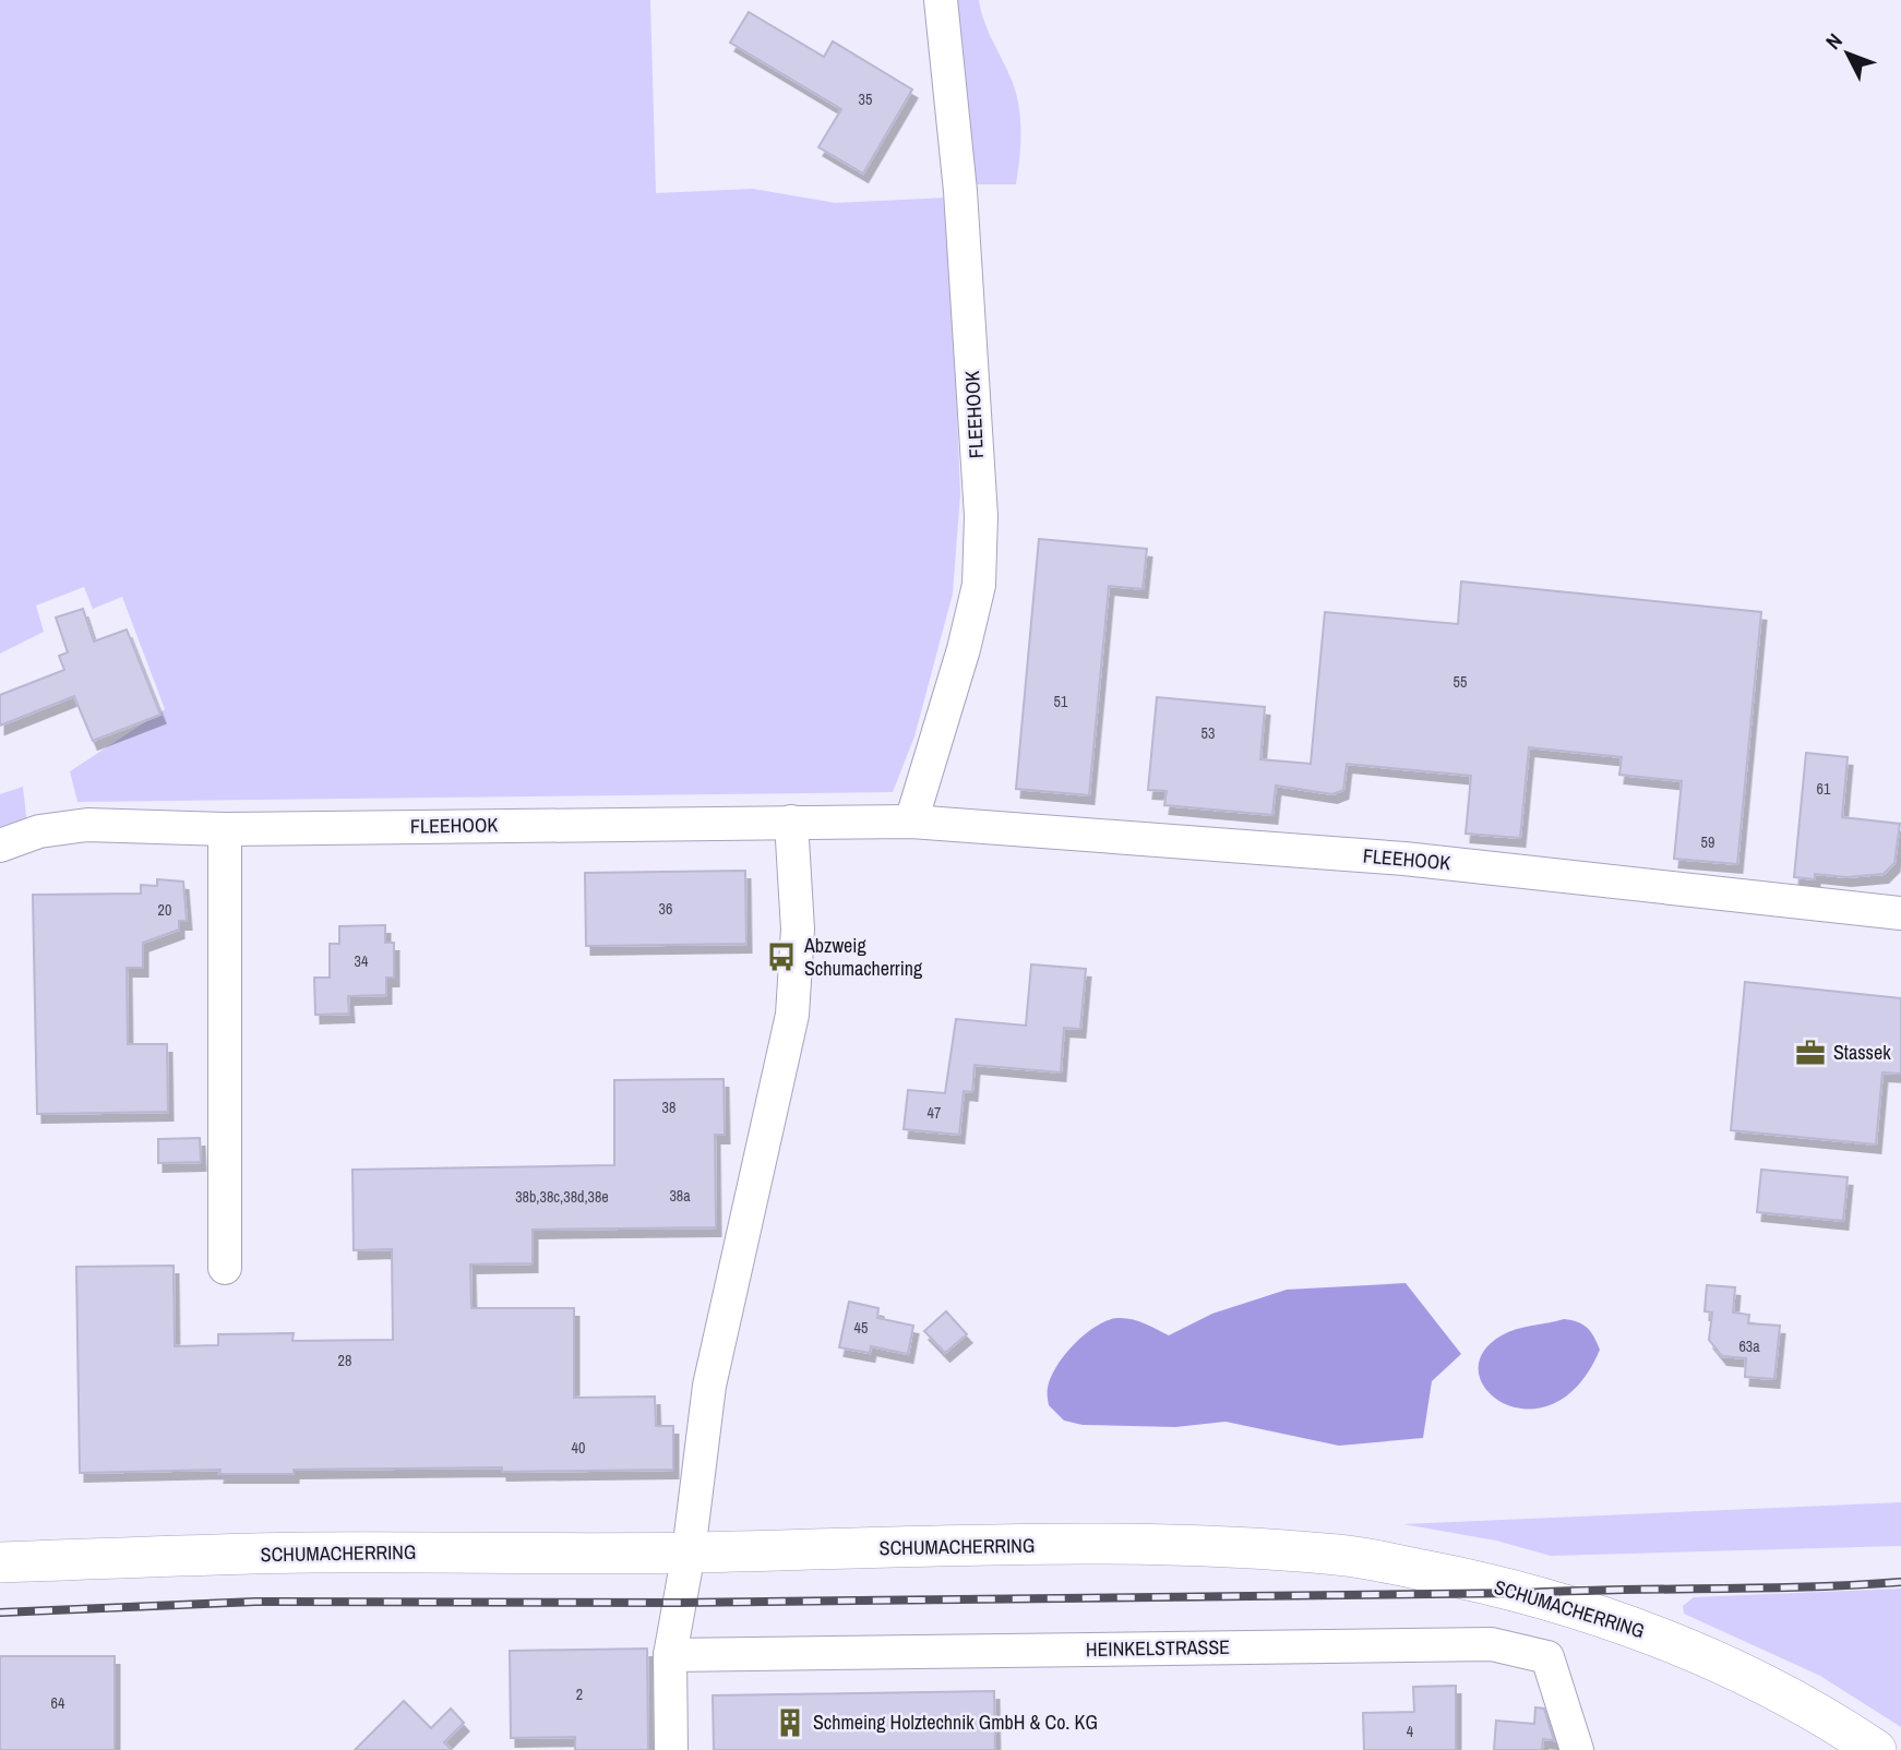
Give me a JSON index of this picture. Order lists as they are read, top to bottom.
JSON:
{
  "streets": {
    "main road": ["SCHUMACHERRING"],
    "street": ["FLEEHOOK", "HEINKELSTRASSE"]
  },
  "places": {
    "bus stop": ["Abzweig Schumacherring"],
    "office": ["Stassek"],
    "building": ["Schmeing Holztechnik GmbH & Co. KG"]
  },
  "house_numbers": [
    "35",
    "55",
    "51",
    "53",
    "61",
    "59",
    "36",
    "20",
    "34",
    "38",
    "47",
    "38a",
    "38b,38c,38d,38e",
    "45",
    "63a",
    "28",
    "40",
    "2",
    "64",
    "4"
  ],
  "north": "top left"
}
